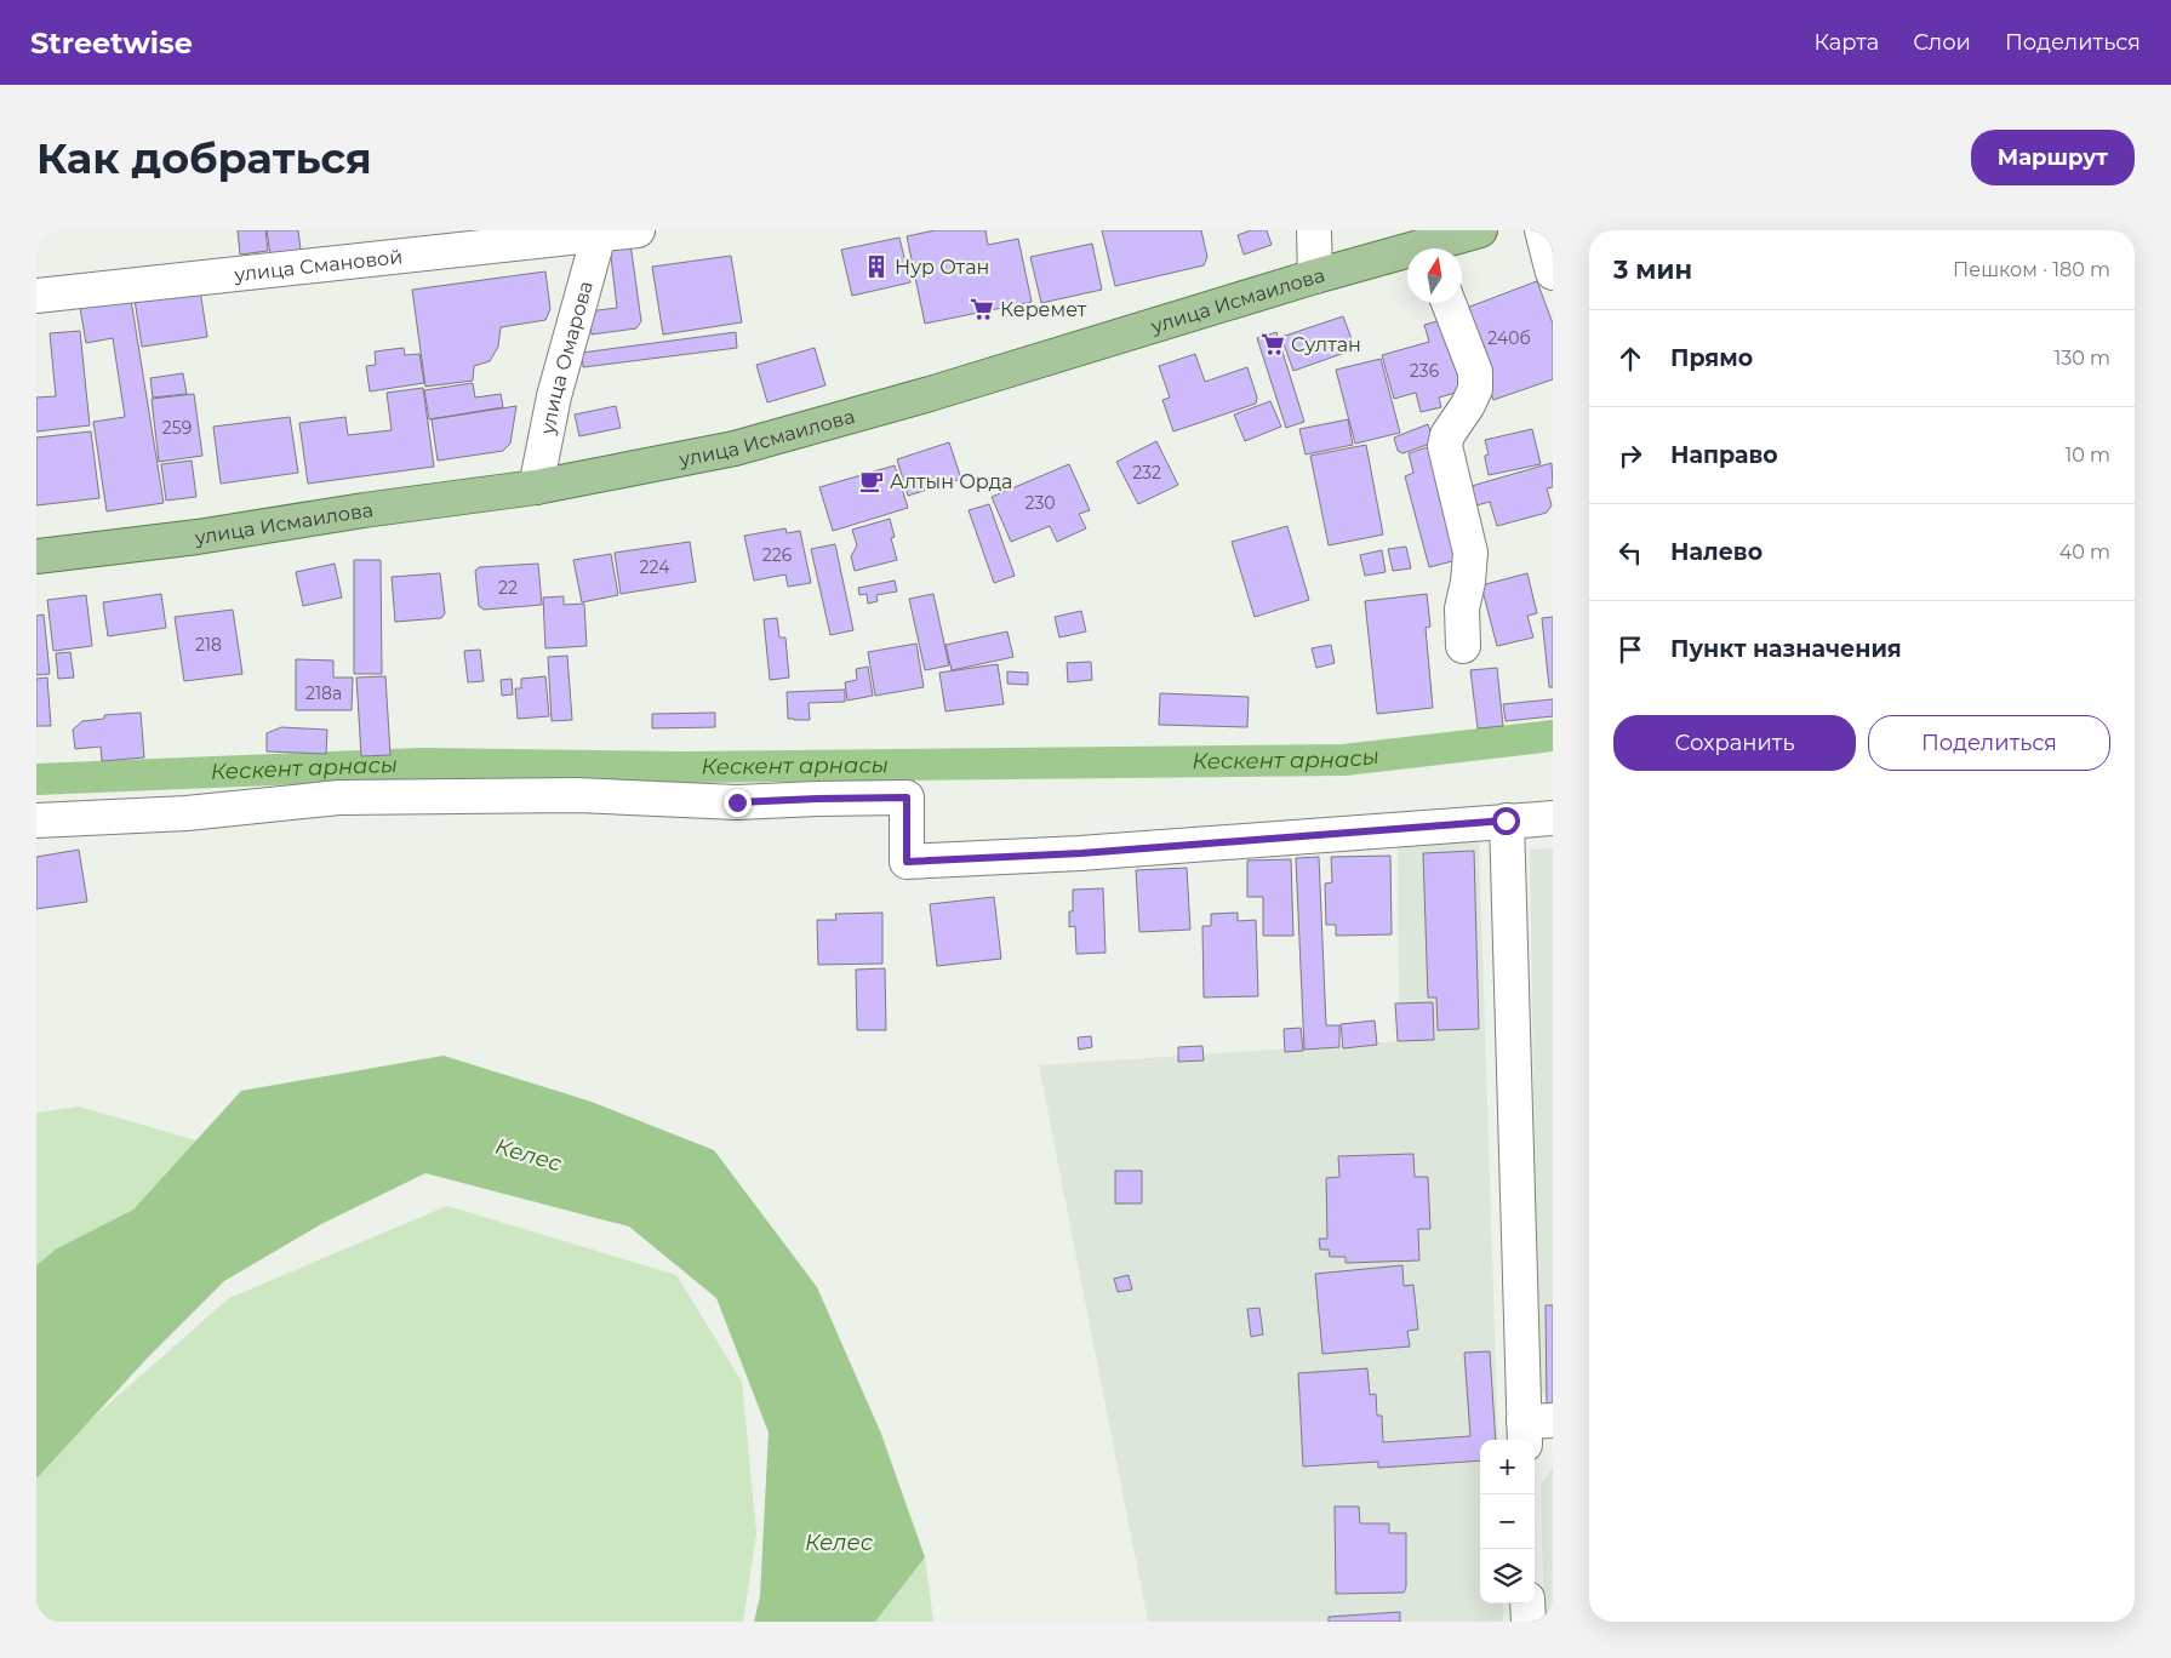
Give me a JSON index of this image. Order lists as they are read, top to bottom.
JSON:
{
  "streets": {
    "main road": ["улица Исмаилова"],
    "street": ["улица Смановой", "улица Омарова"]
  },
  "crossings": [
    ["улица Смановой", "улица Омарова"],
    ["улица Исмаилова", "улица Омарова"]
  ],
  "water": ["Кескент арнасы", "Келес"],
  "places": {
    "building": ["Нур Отан"],
    "supermarket": ["Керемет", "Султан"],
    "cafe": ["Алтын Орда"]
  },
  "house_numbers": [
    "240б",
    "236",
    "259",
    "232",
    "230",
    "226",
    "224",
    "22",
    "218",
    "218а"
  ],
  "north": "top",
  "page": {
    "header": "Streetwise",
    "nav": ["Карта", "Слои", "Поделиться"],
    "buttons": [
      "Маршрут",
      ["Сохранить", "Поделиться"]
    ],
    "title": "Как добраться",
    "heading": ["3 мин", "Пешком · 180 m"],
    "list": [
      ["Прямо", "130 m"],
      ["Направо", "10 m"],
      ["Налево", "40 m"],
      "Пункт назначения"
    ],
    "map_buttons": ["+", "−"]
  }
}
